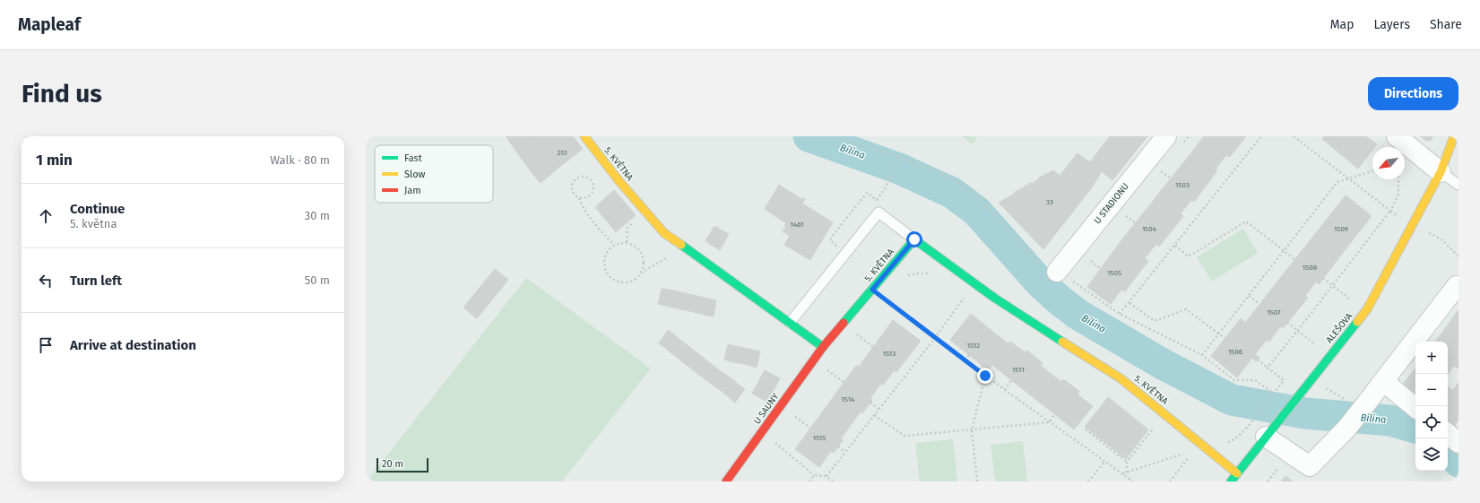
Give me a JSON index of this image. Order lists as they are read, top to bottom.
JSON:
{
  "streets": {
    "street": [
      "5. KVĚTNA",
      "U STADIONU",
      "ALEŠOVA",
      "U SAUNY"
    ]
  },
  "crossings": [
    ["5. KVĚTNA", "ALEŠOVA"],
    ["5. KVĚTNA", "U SAUNY"]
  ],
  "water": ["Bílina"],
  "house_numbers": [
    "251",
    "1503",
    "33",
    "1461",
    "1504",
    "1509",
    "1508",
    "1505",
    "1507",
    "1512",
    "1506",
    "1513",
    "1511",
    "1514",
    "1515"
  ],
  "legend": ["Fast", "Slow", "Jam"],
  "scale_bar": "20 m",
  "north": "bottom left",
  "page": {
    "header": "Mapleaf",
    "nav": ["Map", "Layers", "Share"],
    "buttons": "Directions",
    "title": "Find us",
    "heading": ["1 min", "Walk · 80 m"],
    "list": [
      ["Continue", "5. května", "30 m"],
      ["Turn left", "50 m"],
      "Arrive at destination"
    ],
    "map_buttons": ["+", "−"],
    "scale": "20 m"
  }
}
